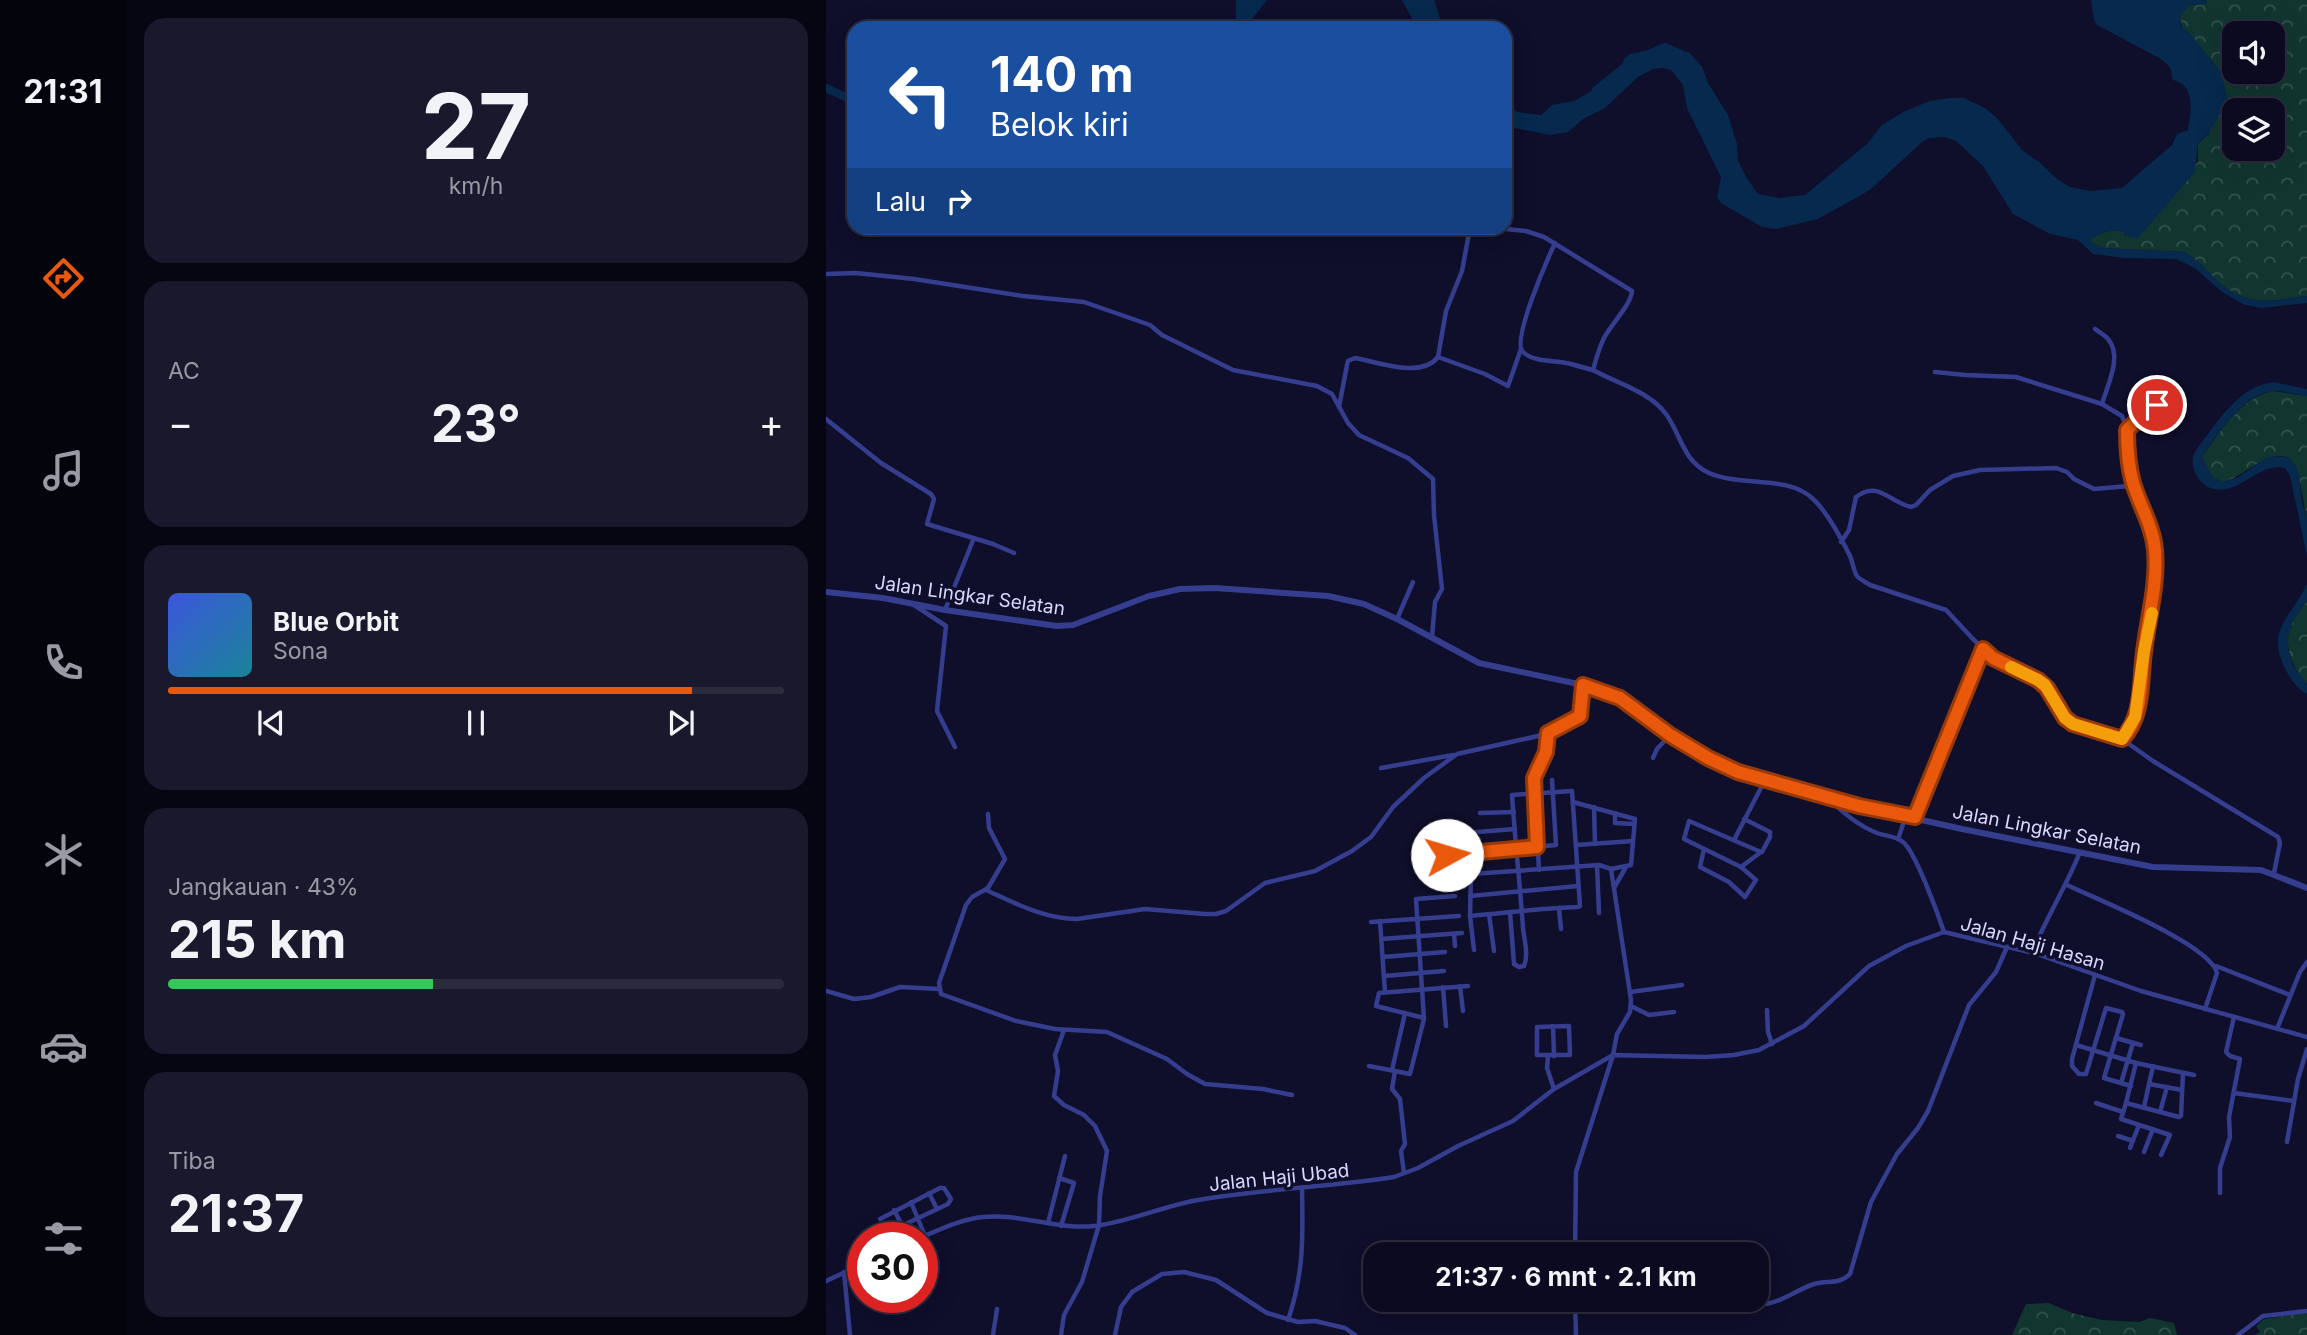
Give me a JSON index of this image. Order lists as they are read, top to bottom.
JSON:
{
  "streets": {
    "street": ["Jalan Lingkar Selatan", "Jalan Haji Hasan", "Jalan Haji Ubad"]
  },
  "crossings": [
    ["Jalan Haji Hasan", "Jalan Haji Ubad"]
  ],
  "page": {
    "tabs": "21:31",
    "tile": [
      ["27", "km/h"],
      "AC",
      ["Jangkauan · 43%", "215 km"],
      ["Tiba", "21:37"]
    ],
    "turn": ["140 m", "Belok kiri"],
    "then": "Lalu",
    "heat": ["−", "23°", "+"],
    "song": ["Blue Orbit", "Sona"],
    "limit": "30",
    "trip": "21:37 · 6 mnt · 2.1 km"
  }
}
